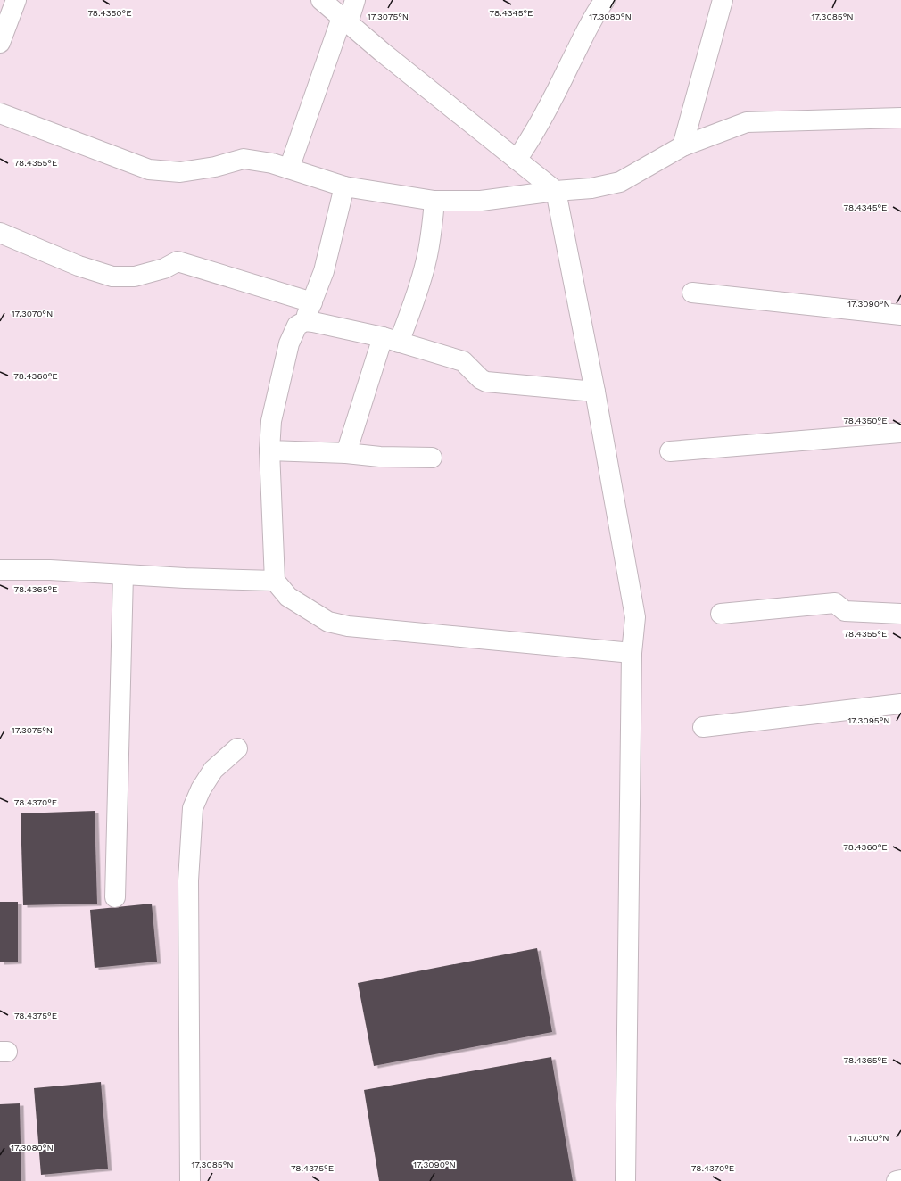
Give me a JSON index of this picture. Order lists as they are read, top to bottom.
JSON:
{
  "coordinates": [
    "78.4350°E",
    "78.4345°E",
    "17.3075°N",
    "17.3080°N",
    "17.3085°N",
    "78.4355°E",
    "17.3090°N",
    "17.3070°N",
    "78.4360°E",
    "78.4365°E",
    "17.3095°N",
    "78.4370°E",
    "78.4375°E",
    "17.3100°N"
  ]
}
